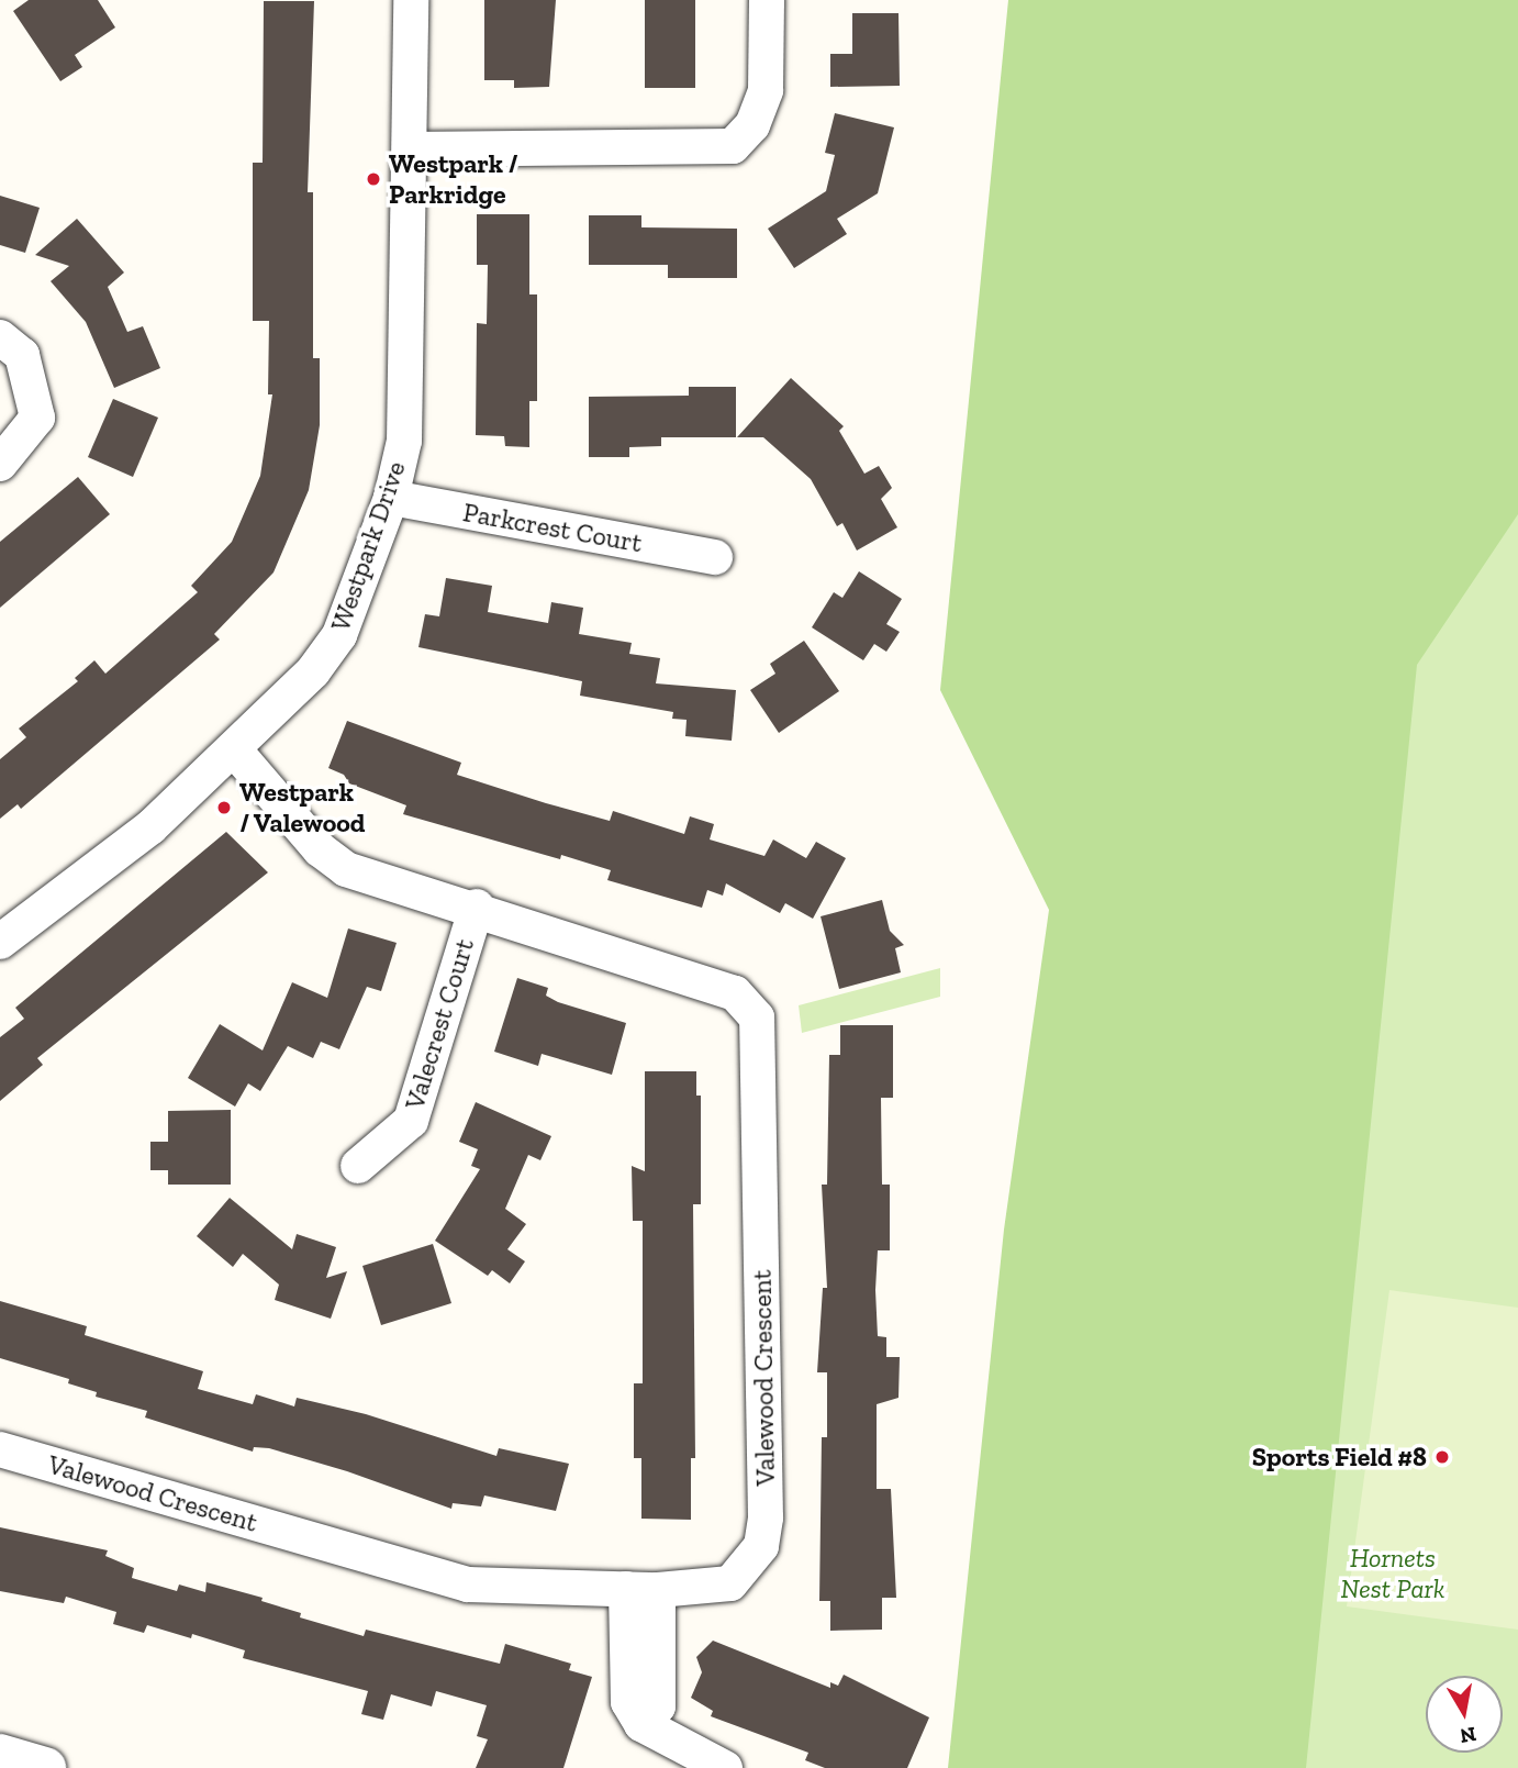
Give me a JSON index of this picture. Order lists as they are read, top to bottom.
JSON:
{
  "streets": {
    "street": [
      "Parkcrest Court",
      "Westpark Drive",
      "Valecrest Court",
      "Valewood Crescent"
    ]
  },
  "crossings": [
    ["Parkcrest Court", "Westpark Drive"],
    ["Westpark Drive", "Valewood Crescent"],
    ["Valecrest Court", "Valewood Crescent"]
  ],
  "parks": ["Hornets Nest Park"],
  "places": ["Westpark / Parkridge", "Westpark / Valewood", "Sports Field #8"],
  "north": "bottom"
}
